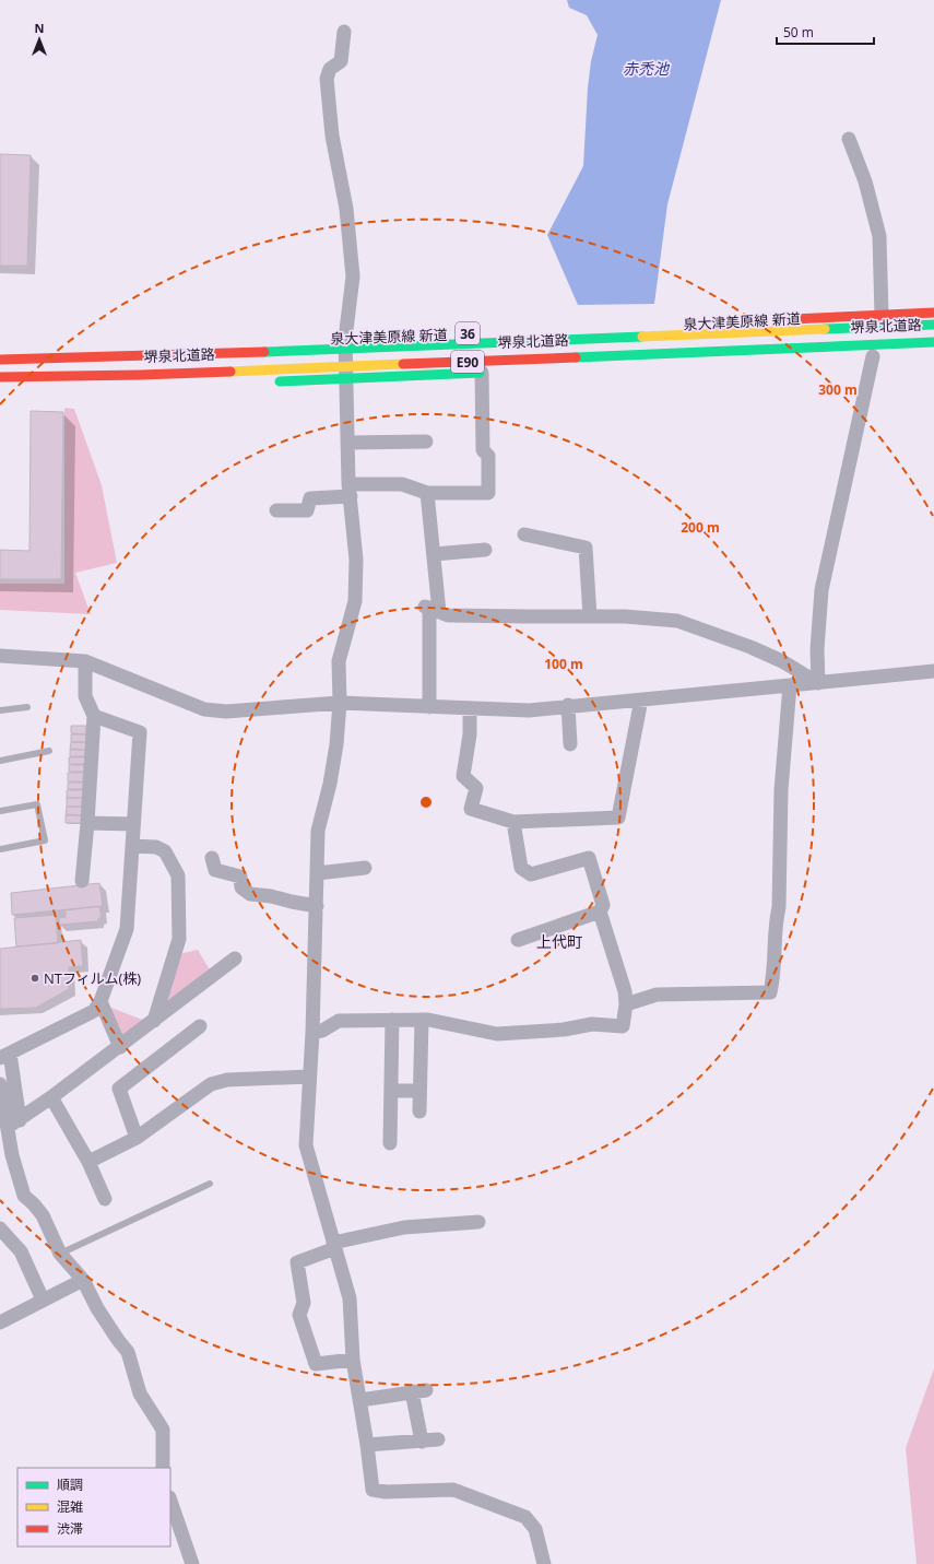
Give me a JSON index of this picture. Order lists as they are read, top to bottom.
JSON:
{
  "streets": {
    "main road": ["泉大津美原線 新道", "堺泉北道路", "E90"]
  },
  "districts": ["上代町"],
  "water": ["赤禿池"],
  "places": ["NTフィルム(株)"],
  "legend": ["順調", "混雑", "渋滞"],
  "scale_bar": "50 m",
  "north": "top",
  "rings": ["300 m", "200 m", "100 m"]
}
